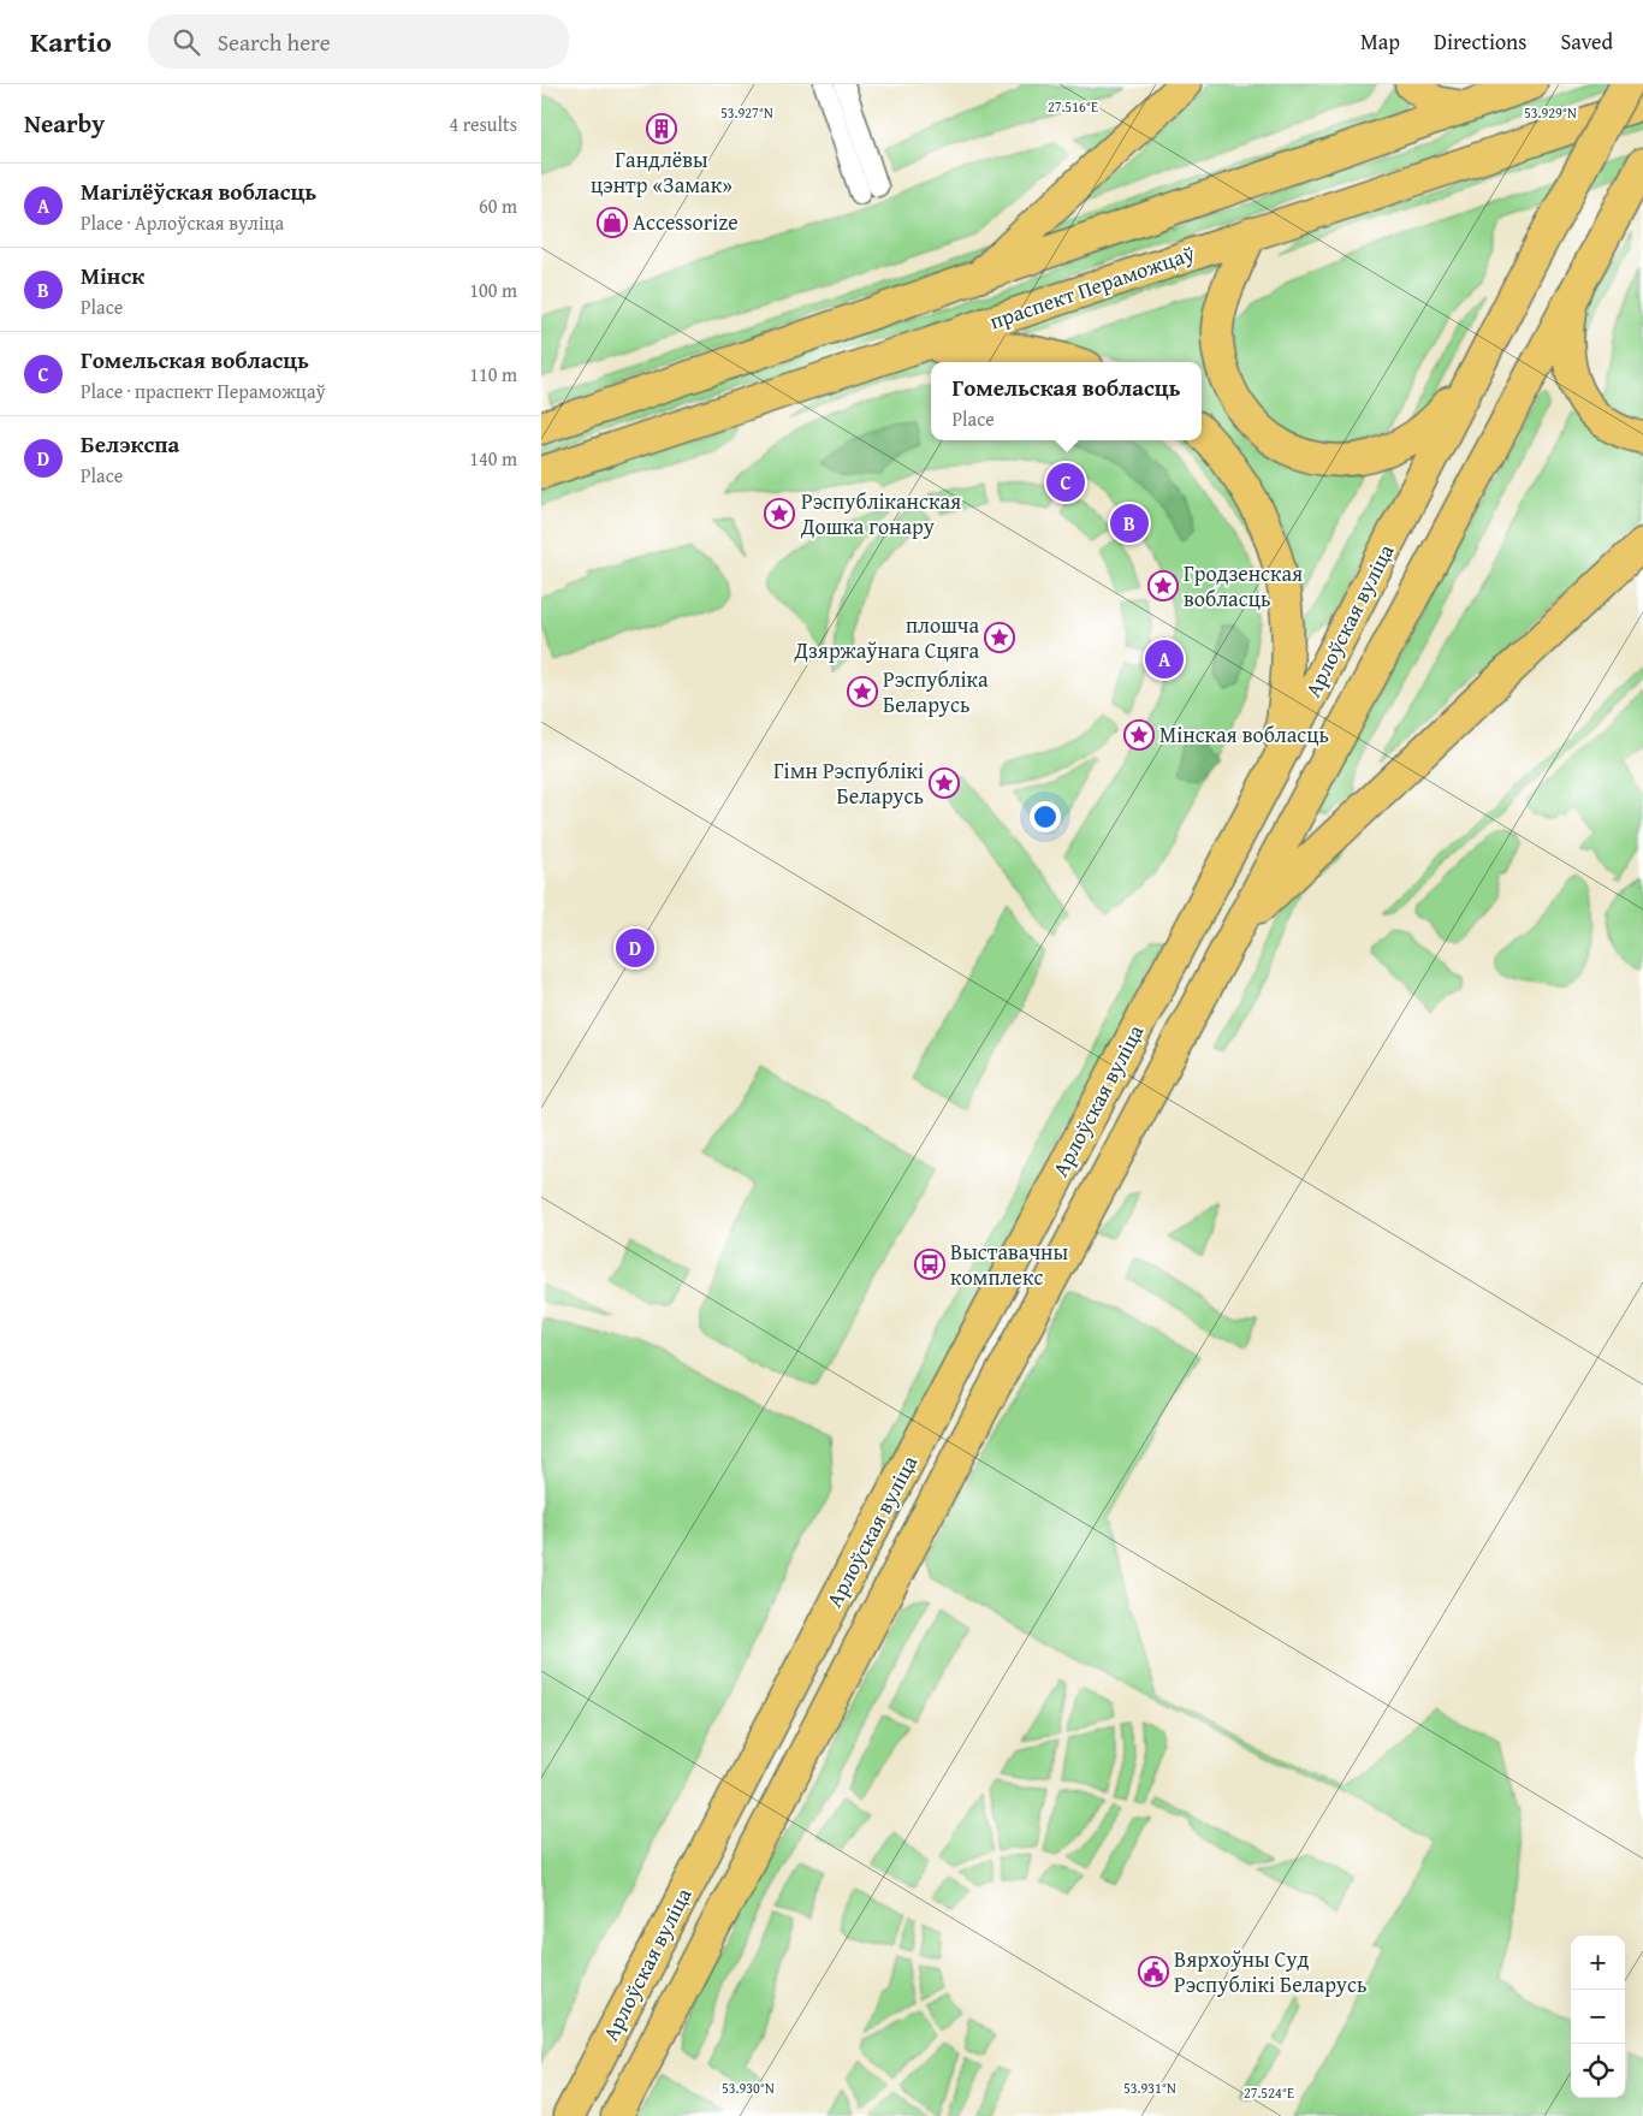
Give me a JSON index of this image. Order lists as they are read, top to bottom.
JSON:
{
  "streets": {
    "main road": ["праспект Пераможцаў", "Арлоўская вуліца"]
  },
  "places": {
    "building": ["Гандлёвы цэнтр «Замак»"],
    "shop": ["Accessorize"],
    "place": [
      "Рэспубліканская Дошка гонару",
      "Гродзенская вобласць",
      "плошча Дзяржаўнага Сцяга",
      "Рэспубліка Беларусь",
      "Мінская вобласць",
      "Гімн Рэспублікі Беларусь"
    ],
    "bus stop": ["Выставачны комплекс"],
    "public building": ["Вярхоўны Суд Рэспублікі Беларусь"]
  },
  "page": {
    "header": "Kartio",
    "search": "Search here",
    "nav": ["Map", "Directions", "Saved"],
    "heading": ["Nearby", "4 results"],
    "list": [
      {
        "mark": "A",
        "name": "Магілёўская вобласць",
        "note": "Place · Арлоўская вуліца",
        "value": "60 m"
      },
      {
        "mark": "B",
        "name": "Мінск",
        "note": "Place",
        "value": "100 m"
      },
      {
        "mark": "C",
        "name": "Гомельская вобласць",
        "note": "Place · праспект Пераможцаў",
        "value": "110 m"
      },
      {
        "mark": "D",
        "name": "Белэкспа",
        "note": "Place",
        "value": "140 m"
      }
    ],
    "popup": ["Гомельская вобласць", "Place"],
    "pins": [
      "C",
      "B",
      "A",
      "D"
    ],
    "map_buttons": ["+", "−"]
  },
  "coordinates": [
    "27.516°E",
    "53.927°N",
    "53.929°N",
    "53.930°N",
    "53.931°N",
    "27.524°E"
  ]
}
